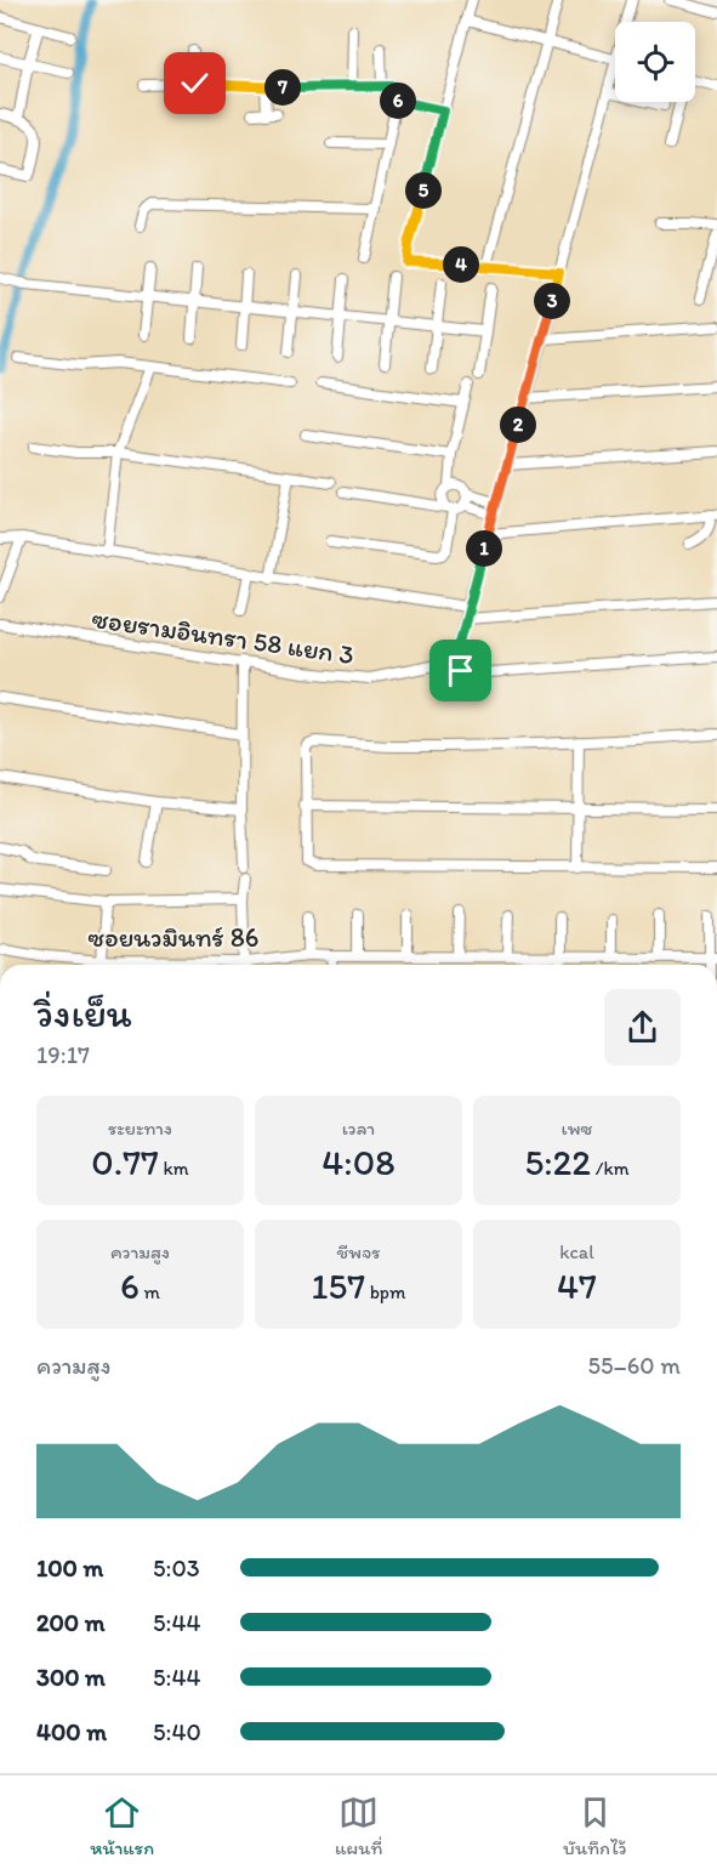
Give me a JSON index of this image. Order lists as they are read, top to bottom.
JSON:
{
  "streets": {
    "street": ["ซอยรามอินทรา 58 แยก 3", "ซอยนวมินทร์ 86"]
  },
  "page": {
    "pins": [
      "7",
      "6",
      "5",
      "4",
      "3",
      "2",
      "1"
    ],
    "heading": ["วิ่งเย็น", "19:17"],
    "stats": [
      ["ระยะทาง", "0.77 km"],
      ["เวลา", "4:08"],
      ["เพซ", "5:22 /km"],
      ["ความสูง", "6 m"],
      ["ชีพจร", "157 bpm"],
      ["kcal", "47"]
    ],
    "chart": ["ความสูง", "55–60 m"],
    "list": [
      {
        "name": "100 m",
        "note": "5:03"
      },
      {
        "name": "200 m",
        "note": "5:44"
      },
      {
        "name": "300 m",
        "note": "5:44"
      },
      {
        "name": "400 m",
        "note": "5:40"
      }
    ],
    "tabs": ["หน้าแรก", "แผนที่", "บันทึกไว้"]
  }
}
